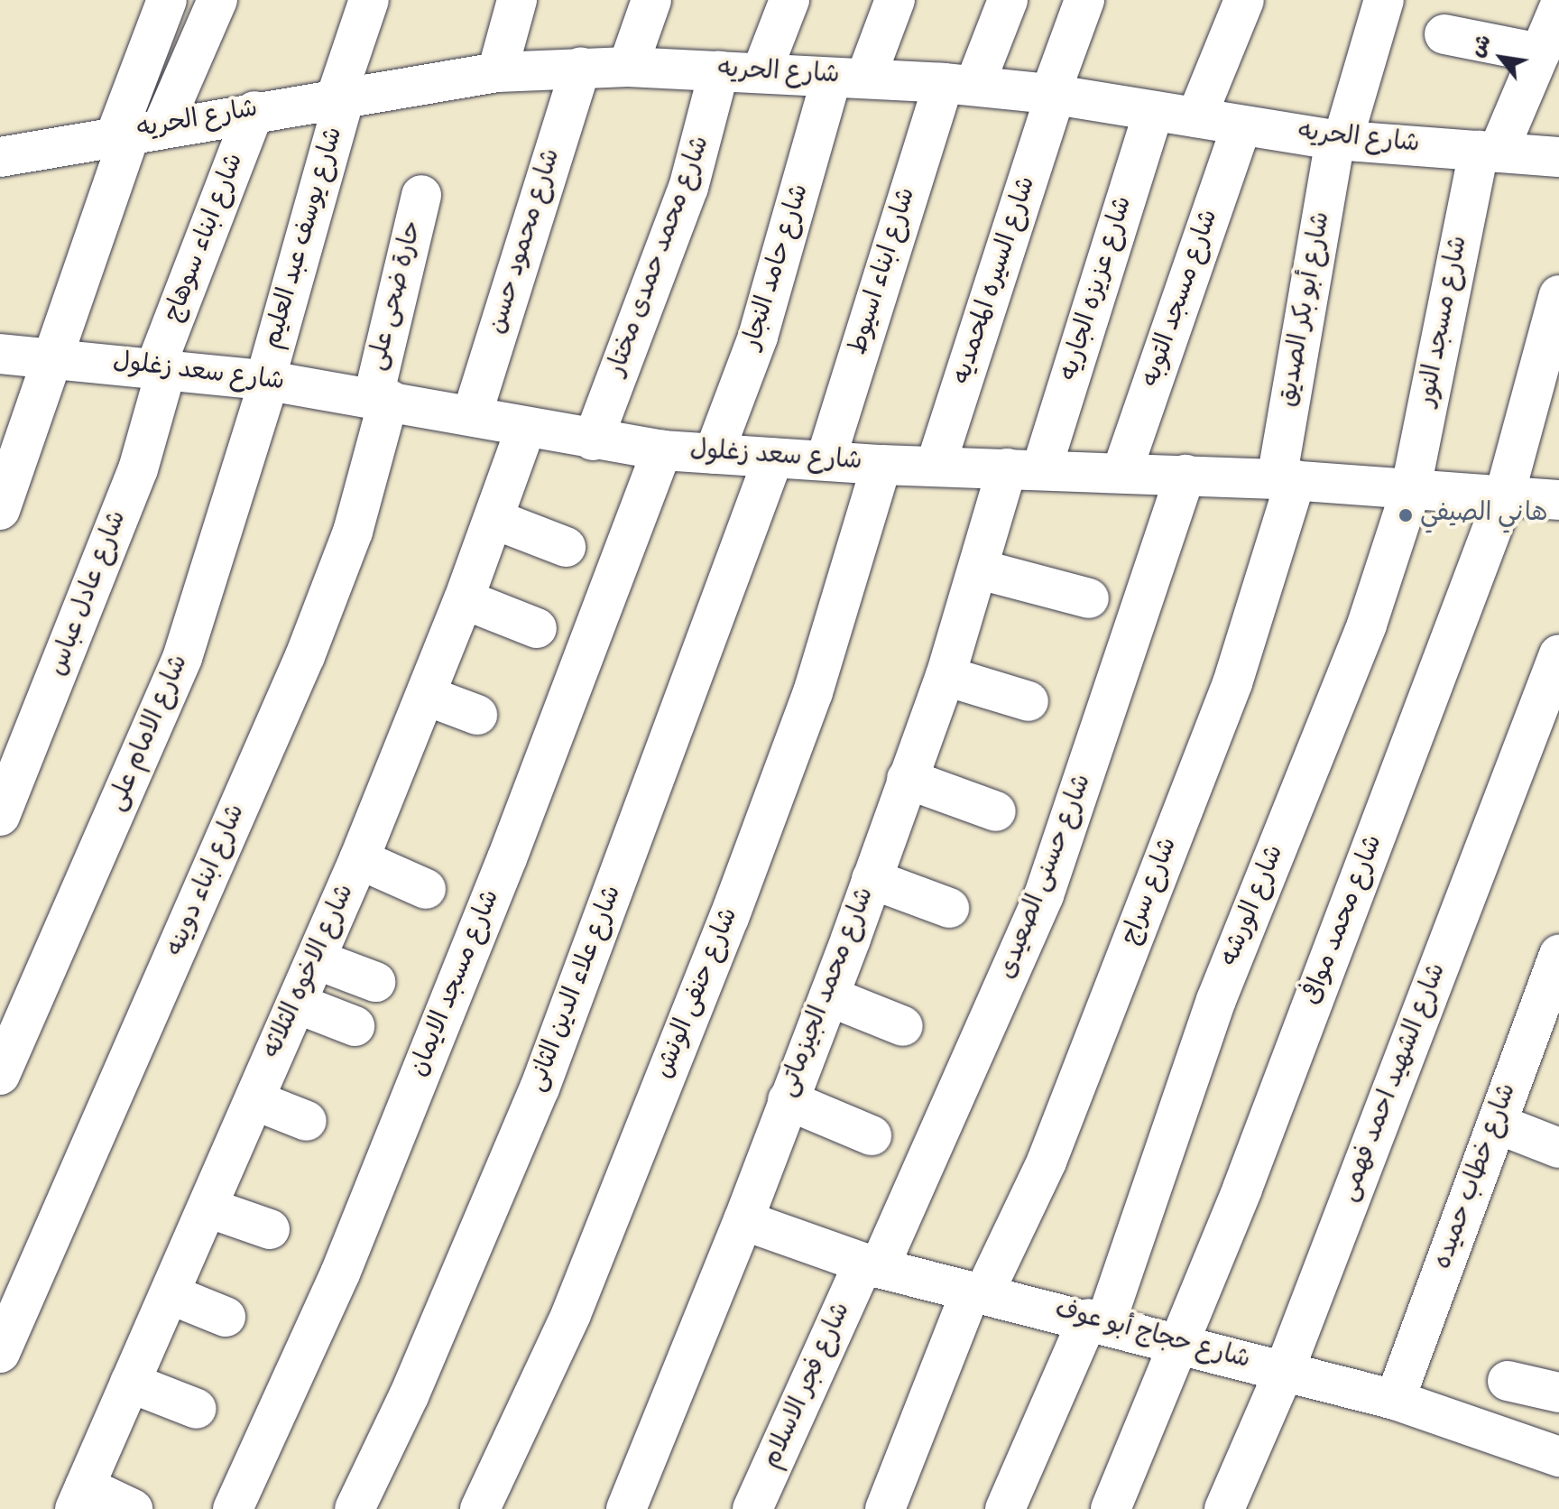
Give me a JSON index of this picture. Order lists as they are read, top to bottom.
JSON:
{
  "streets": {
    "street": [
      "شارع الحريه",
      "شارع ابناء سوهاج",
      "شارع يوسف عبد العليم",
      "شارع محمود حسن",
      "شارع محمد حمدى مختار",
      "شارع حامد النجار",
      "شارع ابناء اسيوط",
      "شارع السيره المحمديه",
      "شارع عزيزه الجاريه",
      "حارة ضحى على",
      "شارع مسجد التوبه",
      "شارع أبو بكر الصديق",
      "شارع مسجد النور",
      "شارع سعد زغلول",
      "شارع عادل عباس",
      "شارع الامام على",
      "شارع حسنى الصعيدى",
      "شارع ابناء دوينه",
      "شارع سراج",
      "شارع الورشه",
      "شارع محمد موافى",
      "شارع الاخوه الثلاثه",
      "شارع مسجد الايمان",
      "شارع علاء الدين الثانى",
      "شارع محمد الجيزماتى",
      "شارع حنفى الونش",
      "شارع الشهيد احمد فهمى",
      "شارع خطاب حميده",
      "شارع حجاج أبو عوف",
      "شارع فجر الاسلام"
    ]
  },
  "crossings": [
    ["شارع الحريه", "شارع ابناء سوهاج"],
    ["شارع الحريه", "شارع يوسف عبد العليم"],
    ["شارع الحريه", "شارع محمود حسن"],
    ["شارع الحريه", "شارع محمد حمدى مختار"],
    ["شارع الحريه", "شارع حامد النجار"],
    ["شارع الحريه", "شارع ابناء اسيوط"],
    ["شارع الحريه", "شارع السيره المحمديه"],
    ["شارع الحريه", "شارع عزيزه الجاريه"],
    ["شارع الحريه", "شارع مسجد التوبه"],
    ["شارع الحريه", "شارع أبو بكر الصديق"],
    ["شارع الحريه", "شارع مسجد النور"],
    ["شارع ابناء سوهاج", "شارع سعد زغلول"],
    ["شارع ابناء سوهاج", "شارع عادل عباس"],
    ["شارع يوسف عبد العليم", "شارع سعد زغلول"],
    ["شارع يوسف عبد العليم", "شارع الامام على"],
    ["شارع محمود حسن", "شارع سعد زغلول"],
    ["شارع محمد حمدى مختار", "شارع سعد زغلول"],
    ["شارع حامد النجار", "شارع سعد زغلول"],
    ["شارع ابناء اسيوط", "شارع سعد زغلول"],
    ["شارع السيره المحمديه", "شارع سعد زغلول"],
    ["شارع عزيزه الجاريه", "شارع سعد زغلول"],
    ["شارع عزيزه الجاريه", "شارع محمد الجيزماتى"],
    ["حارة ضحى على", "شارع سعد زغلول"],
    ["حارة ضحى على", "شارع ابناء دوينه"],
    ["شارع مسجد التوبه", "شارع سعد زغلول"],
    ["شارع أبو بكر الصديق", "شارع سعد زغلول"],
    ["شارع أبو بكر الصديق", "شارع سراج"],
    ["شارع مسجد النور", "شارع سعد زغلول"],
    ["شارع مسجد النور", "شارع الورشه"],
    ["شارع سعد زغلول", "شارع عادل عباس"],
    ["شارع سعد زغلول", "شارع الامام على"],
    ["شارع سعد زغلول", "شارع حسنى الصعيدى"],
    ["شارع سعد زغلول", "شارع ابناء دوينه"],
    ["شارع سعد زغلول", "شارع سراج"],
    ["شارع سعد زغلول", "شارع الورشه"],
    ["شارع سعد زغلول", "شارع محمد موافى"],
    ["شارع سعد زغلول", "شارع الاخوه الثلاثه"],
    ["شارع سعد زغلول", "شارع مسجد الايمان"],
    ["شارع سعد زغلول", "شارع علاء الدين الثانى"],
    ["شارع سعد زغلول", "شارع محمد الجيزماتى"],
    ["شارع سعد زغلول", "شارع حنفى الونش"],
    ["شارع حسنى الصعيدى", "شارع حجاج أبو عوف"],
    ["شارع حسنى الصعيدى", "شارع فجر الاسلام"],
    ["شارع سراج", "شارع حجاج أبو عوف"],
    ["شارع الورشه", "شارع حجاج أبو عوف"],
    ["شارع محمد موافى", "شارع حجاج أبو عوف"],
    ["شارع محمد الجيزماتى", "شارع حجاج أبو عوف"],
    ["شارع الشهيد احمد فهمى", "شارع حجاج أبو عوف"],
    ["شارع خطاب حميده", "شارع حجاج أبو عوف"],
    ["شارع حجاج أبو عوف", "شارع فجر الاسلام"]
  ],
  "places": ["هاني الصيفي"],
  "north": "top left"
}
